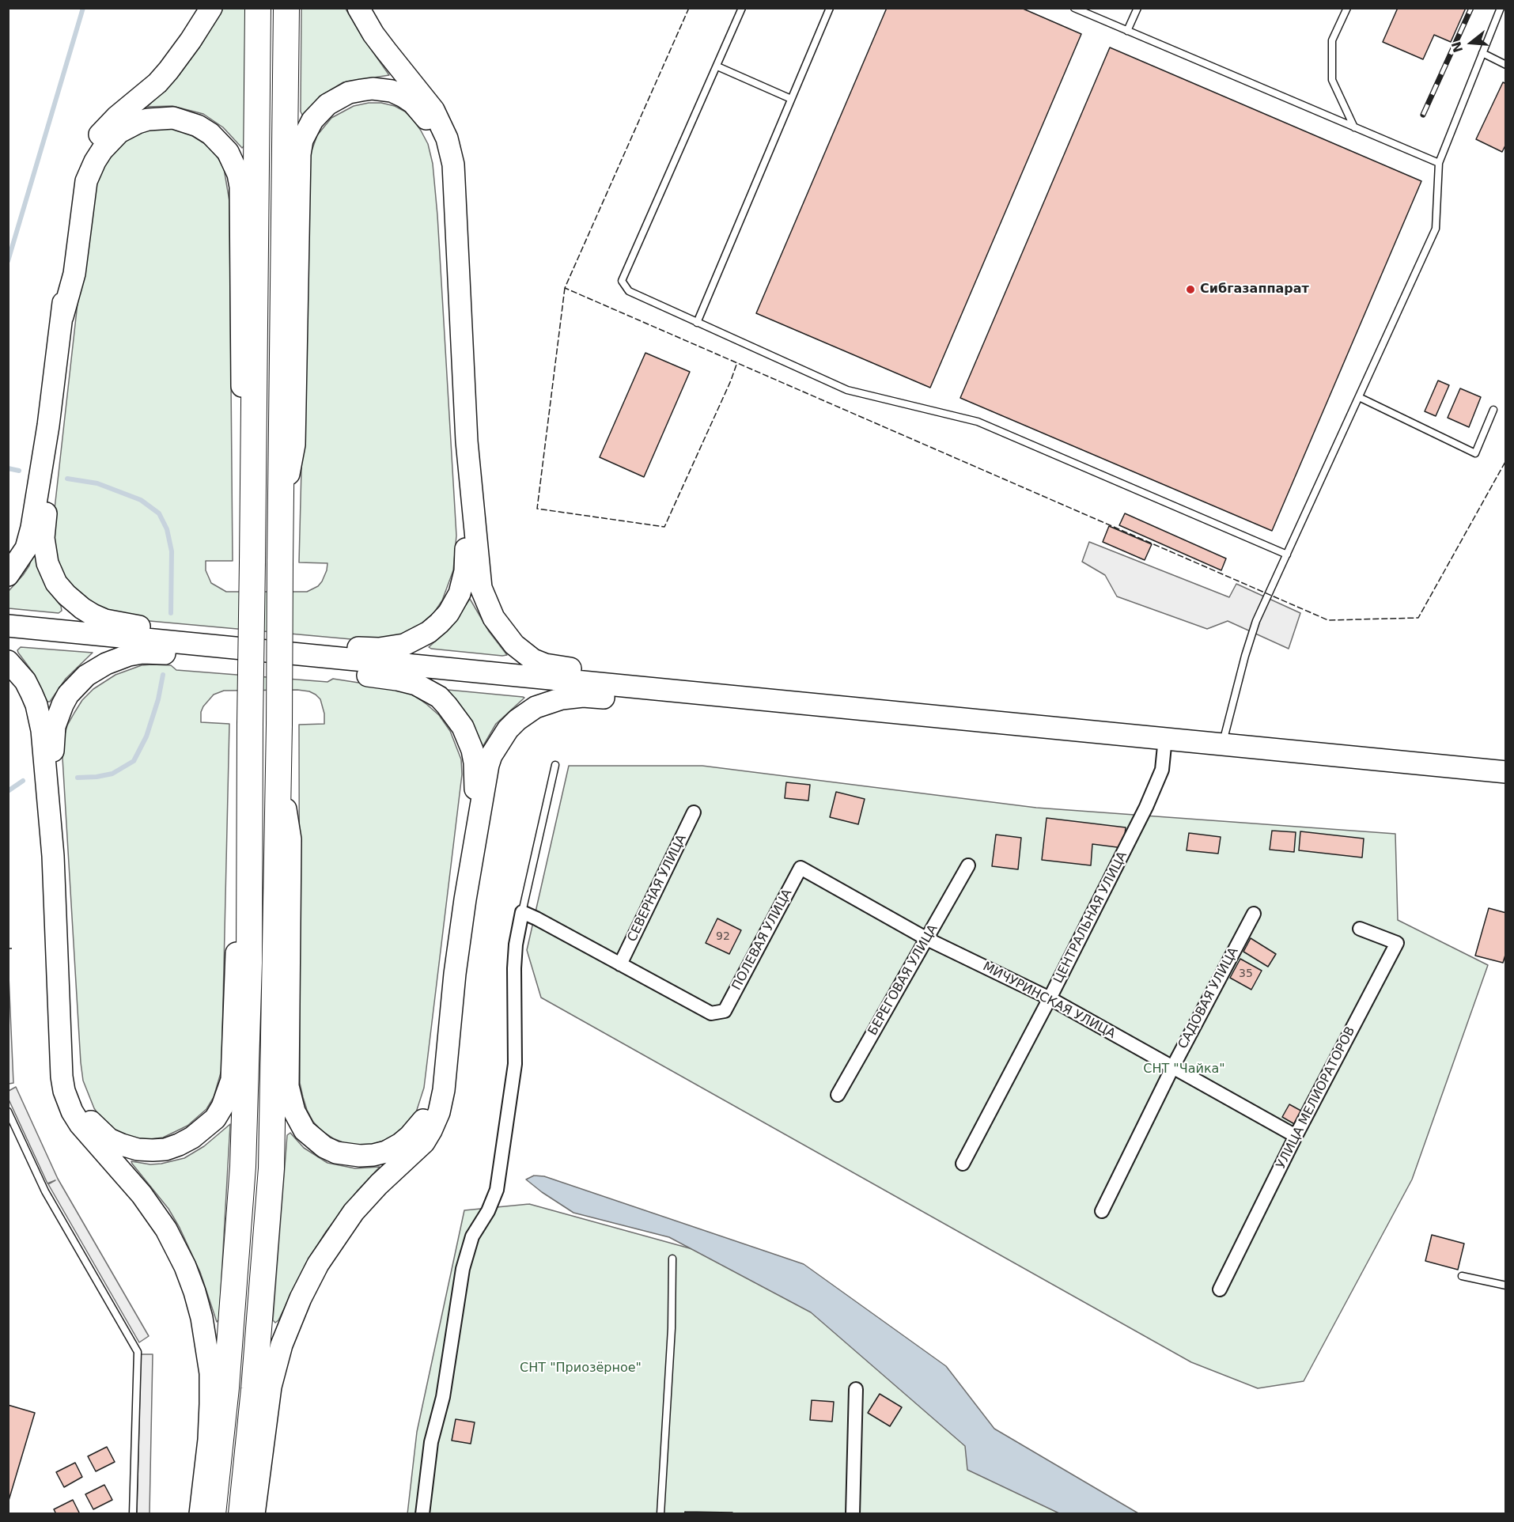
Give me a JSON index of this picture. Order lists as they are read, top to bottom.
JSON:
{
  "streets": {
    "street": [
      "СЕВЕРНАЯ УЛИЦА",
      "ЦЕНТРАЛЬНАЯ УЛИЦА",
      "ПОЛЕВАЯ УЛИЦА",
      "БЕРЕГОВАЯ УЛИЦА",
      "САДОВАЯ УЛИЦА",
      "МИЧУРИНСКАЯ УЛИЦА",
      "УЛИЦА МЕЛИОРАТОРОВ"
    ]
  },
  "crossings": [
    ["СЕВЕРНАЯ УЛИЦА", "ПОЛЕВАЯ УЛИЦА"],
    ["ЦЕНТРАЛЬНАЯ УЛИЦА", "МИЧУРИНСКАЯ УЛИЦА"],
    ["ПОЛЕВАЯ УЛИЦА", "МИЧУРИНСКАЯ УЛИЦА"],
    ["БЕРЕГОВАЯ УЛИЦА", "МИЧУРИНСКАЯ УЛИЦА"],
    ["САДОВАЯ УЛИЦА", "МИЧУРИНСКАЯ УЛИЦА"],
    ["МИЧУРИНСКАЯ УЛИЦА", "УЛИЦА МЕЛИОРАТОРОВ"]
  ],
  "parks": ["СНТ \"Чайка\"", "СНТ \"Приозёрное\""],
  "places": ["Сибгазаппарат"],
  "house_numbers": ["92", "35"],
  "north": "left"
}
